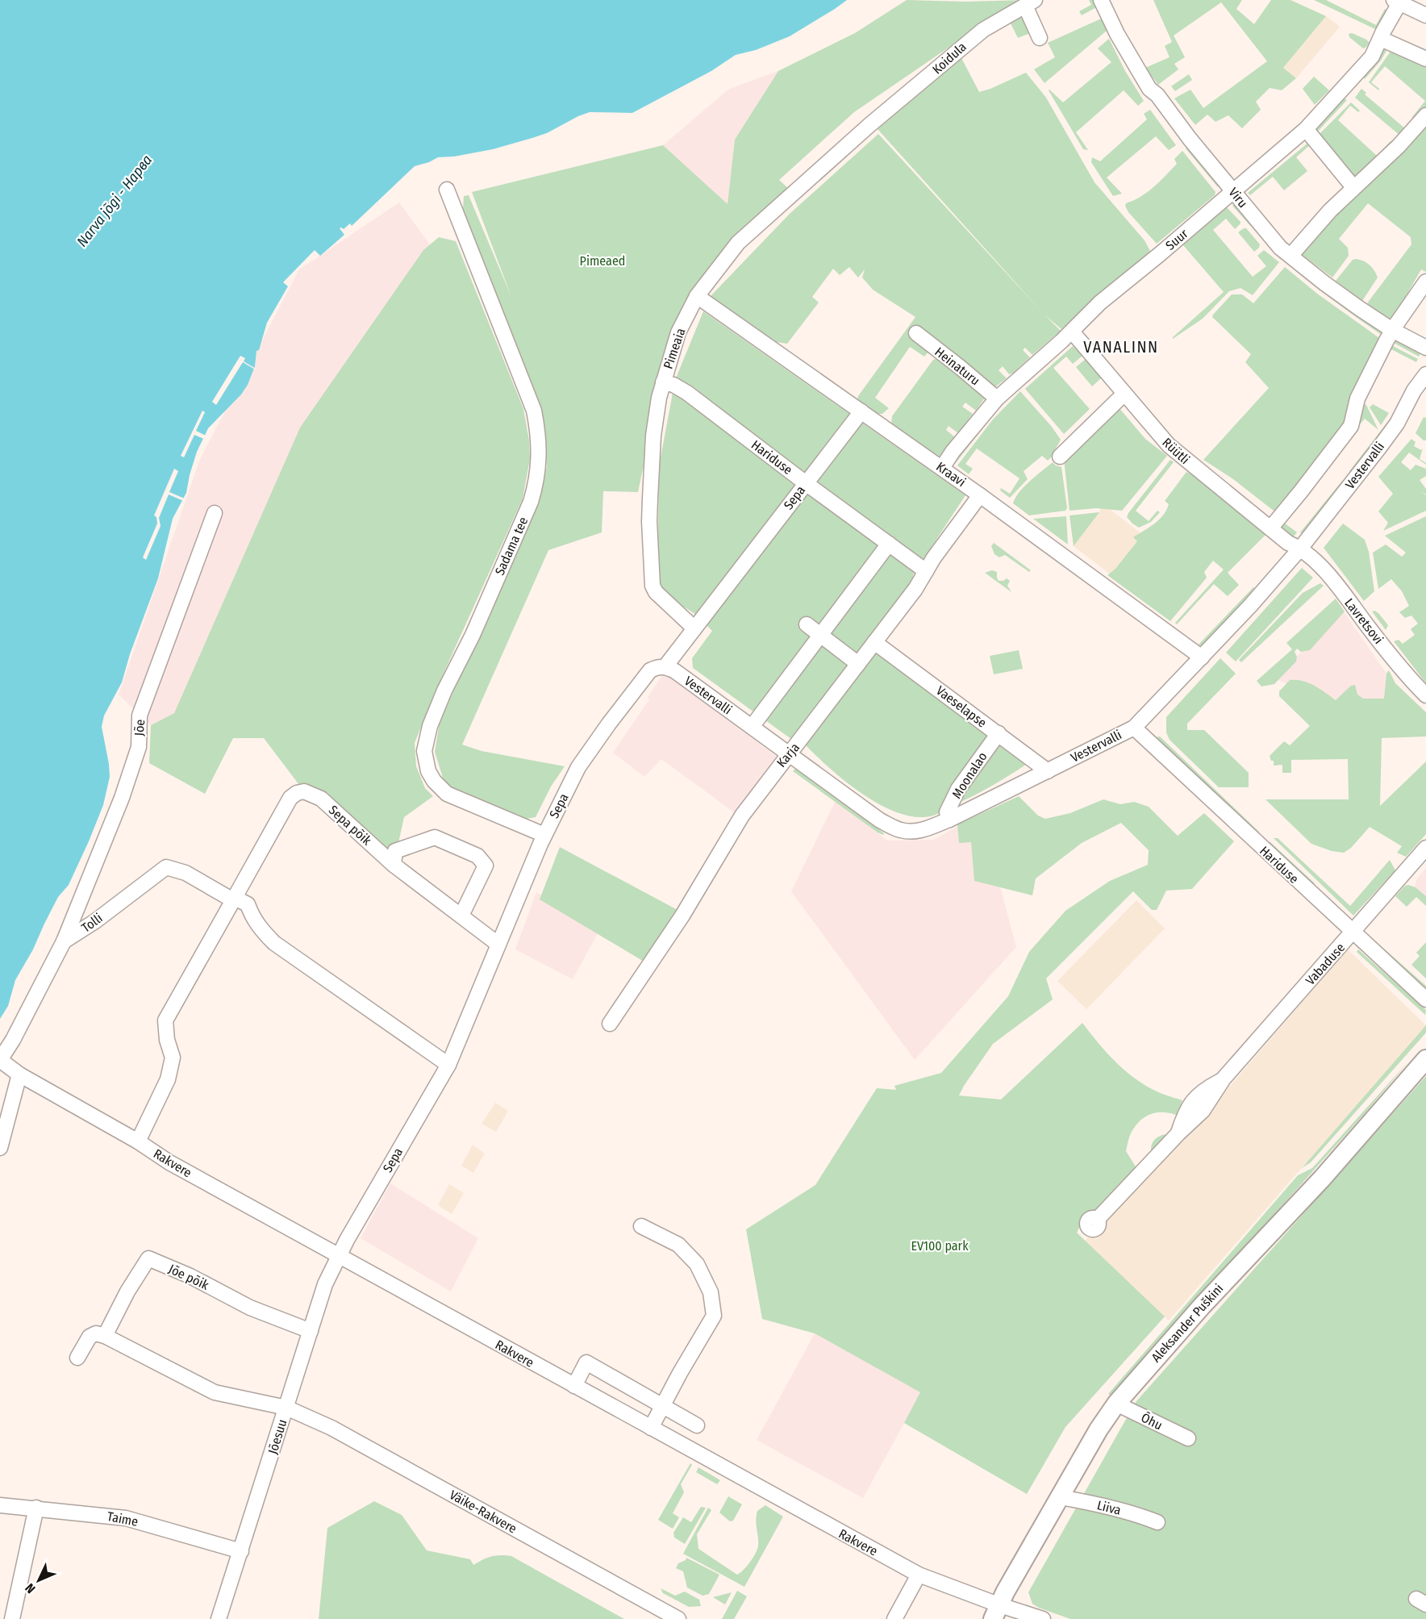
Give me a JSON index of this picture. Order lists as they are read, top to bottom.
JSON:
{
  "streets": {
    "main road": ["Aleksander Puškini"],
    "street": [
      "Koidula",
      "Viru",
      "Suur",
      "Pimeaia",
      "Heinaturu",
      "Rüütli",
      "Hariduse",
      "Vestervalli",
      "Kraavi",
      "Sepa",
      "Sadama tee",
      "Lavretsovi",
      "Vaeselapse",
      "Jõe",
      "Karja",
      "Moonalao",
      "Sepa põik",
      "Tolli",
      "Vabaduse",
      "Rakvere",
      "Jõe põik",
      "Õhu",
      "Jõesuu",
      "Liiva",
      "Väike-Rakvere",
      "Taime"
    ]
  },
  "crossings": [
    ["Koidula", "Pimeaia"],
    ["Viru", "Suur"],
    ["Suur", "Heinaturu"],
    ["Suur", "Rüütli"],
    ["Suur", "Kraavi"],
    ["Pimeaia", "Hariduse"],
    ["Pimeaia", "Kraavi"],
    ["Pimeaia", "Sepa"],
    ["Rüütli", "Vestervalli"],
    ["Rüütli", "Lavretsovi"],
    ["Hariduse", "Vestervalli"],
    ["Hariduse", "Sepa"],
    ["Hariduse", "Karja"],
    ["Hariduse", "Vabaduse"],
    ["Vestervalli", "Kraavi"],
    ["Vestervalli", "Sepa"],
    ["Vestervalli", "Lavretsovi"],
    ["Vestervalli", "Vaeselapse"],
    ["Vestervalli", "Karja"],
    ["Vestervalli", "Moonalao"],
    ["Kraavi", "Sepa"],
    ["Kraavi", "Karja"],
    ["Sepa", "Sadama tee"],
    ["Sepa", "Sepa põik"],
    ["Sepa", "Tolli"],
    ["Sepa", "Rakvere"],
    ["Sepa", "Jõesuu"],
    ["Vaeselapse", "Karja"],
    ["Vaeselapse", "Moonalao"],
    ["Jõe", "Tolli"],
    ["Sepa põik", "Tolli"],
    ["Rakvere", "Aleksander Puškini"],
    ["Rakvere", "Jõesuu"],
    ["Jõe põik", "Jõesuu"],
    ["Aleksander Puškini", "Õhu"],
    ["Aleksander Puškini", "Liiva"],
    ["Jõesuu", "Väike-Rakvere"],
    ["Jõesuu", "Taime"]
  ],
  "districts": ["VANALINN"],
  "water": ["Narva jõgi - Нарва"],
  "parks": ["Pimeaed", "EV100 park"],
  "north": "bottom left"
}
